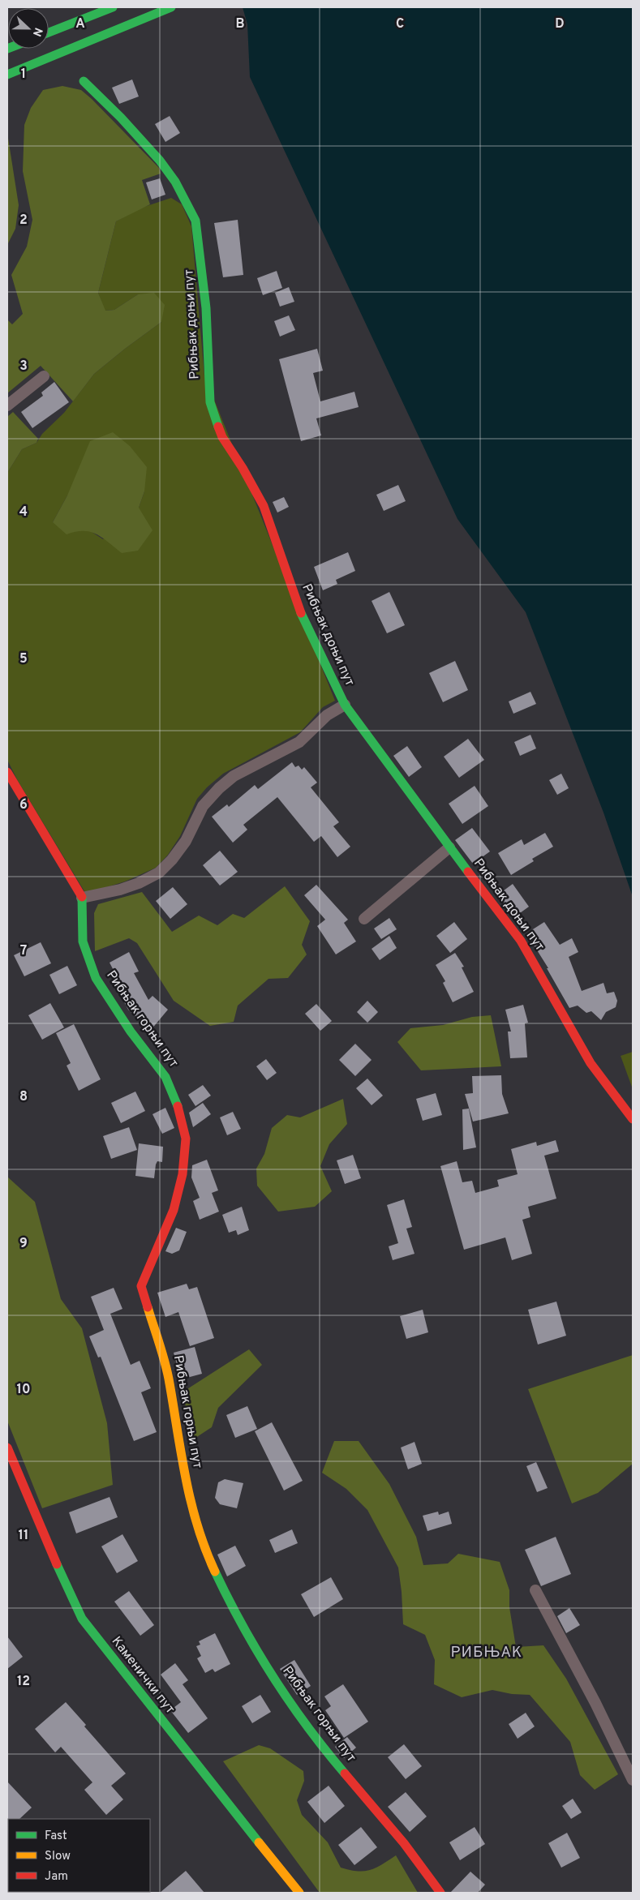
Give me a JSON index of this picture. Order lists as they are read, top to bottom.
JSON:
{
  "streets": {
    "main road": ["Рибњак доњи пут", "Рибњак горњи пут", "Каменички пут"]
  },
  "districts": ["РИБЊАК"],
  "legend": ["Fast", "Slow", "Jam"],
  "north": "right",
  "grid": {
    "columns": [
      "A",
      "B",
      "C",
      "D"
    ],
    "rows": [
      "1",
      "2",
      "3",
      "4",
      "5",
      "6",
      "7",
      "8",
      "9",
      "10",
      "11",
      "12"
    ]
  }
}
